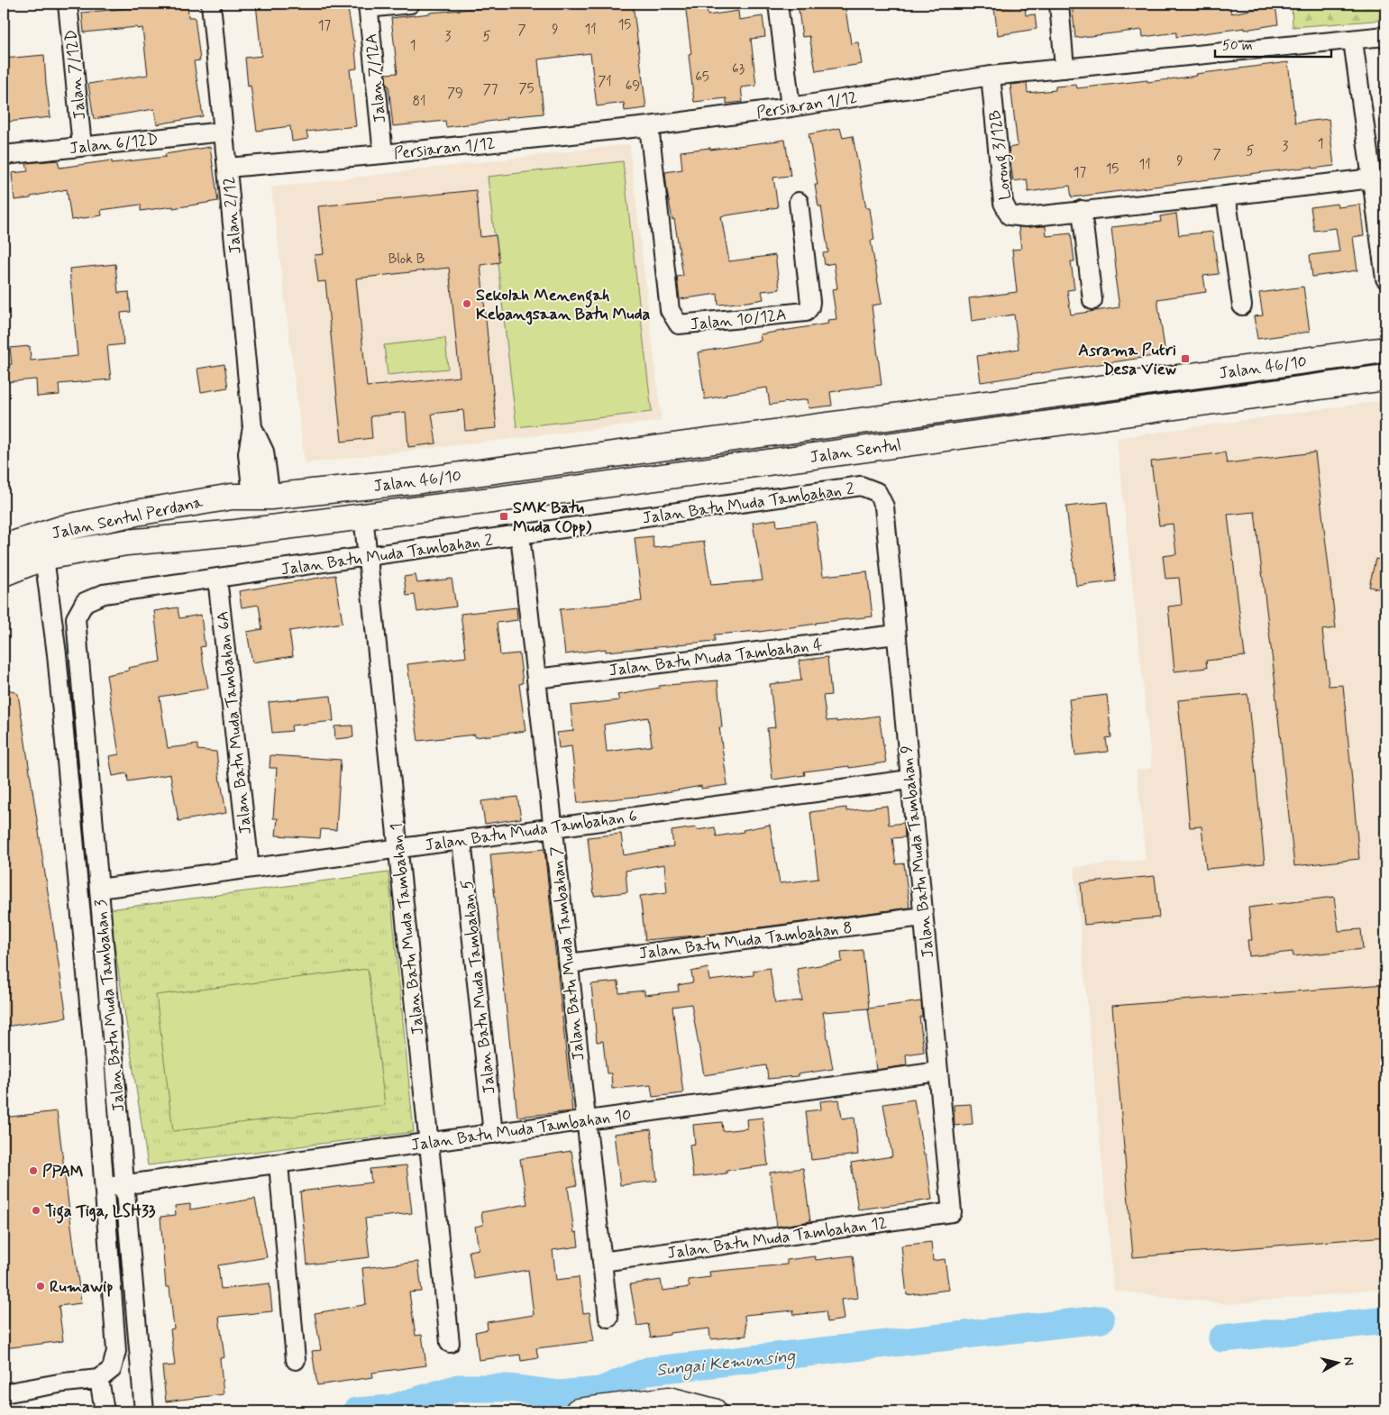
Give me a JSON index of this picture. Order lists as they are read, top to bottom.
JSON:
{
  "streets": {
    "main road": ["Jalan 46/10", "Jalan Sentul", "Jalan Sentul Perdana"],
    "street": [
      "Jalan 7/12D",
      "Jalan 7/12A",
      "Persiaran 1/12",
      "Jalan 6/12D",
      "Lorong 3/12B",
      "Jalan 2/12",
      "Jalan 10/12A",
      "Jalan Batu Muda Tambahan 2",
      "Jalan Batu Muda Tambahan 4",
      "Jalan Batu Muda Tambahan 6A",
      "Jalan Batu Muda Tambahan 6",
      "Jalan Batu Muda Tambahan 9",
      "Jalan Batu Muda Tambahan 1",
      "Jalan Batu Muda Tambahan 8",
      "Jalan Batu Muda Tambahan 7",
      "Jalan Batu Muda Tambahan 5",
      "Jalan Batu Muda Tambahan 3",
      "Jalan Batu Muda Tambahan 10",
      "Jalan Batu Muda Tambahan 12"
    ]
  },
  "crossings": [
    ["Jalan 7/12D", "Jalan 6/12D"],
    ["Jalan 7/12A", "Persiaran 1/12"],
    ["Persiaran 1/12", "Lorong 3/12B"],
    ["Persiaran 1/12", "Jalan 2/12"],
    ["Persiaran 1/12", "Jalan 10/12A"],
    ["Jalan 6/12D", "Jalan 2/12"],
    ["Jalan 2/12", "Jalan 46/10"],
    ["Jalan 2/12", "Jalan Sentul Perdana"],
    ["Jalan 46/10", "Jalan Sentul"],
    ["Jalan 46/10", "Jalan Sentul Perdana"],
    ["Jalan 46/10", "Jalan Batu Muda Tambahan 1"],
    ["Jalan Batu Muda Tambahan 2", "Jalan Batu Muda Tambahan 6A"],
    ["Jalan Batu Muda Tambahan 2", "Jalan Batu Muda Tambahan 9"],
    ["Jalan Batu Muda Tambahan 2", "Jalan Batu Muda Tambahan 1"],
    ["Jalan Batu Muda Tambahan 2", "Jalan Batu Muda Tambahan 7"],
    ["Jalan Batu Muda Tambahan 2", "Jalan Batu Muda Tambahan 3"],
    ["Jalan Batu Muda Tambahan 4", "Jalan Batu Muda Tambahan 9"],
    ["Jalan Batu Muda Tambahan 4", "Jalan Batu Muda Tambahan 7"],
    ["Jalan Batu Muda Tambahan 6A", "Jalan Batu Muda Tambahan 6"],
    ["Jalan Batu Muda Tambahan 6", "Jalan Batu Muda Tambahan 9"],
    ["Jalan Batu Muda Tambahan 6", "Jalan Batu Muda Tambahan 1"],
    ["Jalan Batu Muda Tambahan 6", "Jalan Batu Muda Tambahan 7"],
    ["Jalan Batu Muda Tambahan 6", "Jalan Batu Muda Tambahan 5"],
    ["Jalan Batu Muda Tambahan 6", "Jalan Batu Muda Tambahan 3"],
    ["Jalan Batu Muda Tambahan 9", "Jalan Batu Muda Tambahan 8"],
    ["Jalan Batu Muda Tambahan 9", "Jalan Batu Muda Tambahan 10"],
    ["Jalan Batu Muda Tambahan 9", "Jalan Batu Muda Tambahan 12"],
    ["Jalan Batu Muda Tambahan 1", "Jalan Batu Muda Tambahan 10"],
    ["Jalan Batu Muda Tambahan 8", "Jalan Batu Muda Tambahan 7"],
    ["Jalan Batu Muda Tambahan 7", "Jalan Batu Muda Tambahan 10"],
    ["Jalan Batu Muda Tambahan 7", "Jalan Batu Muda Tambahan 12"],
    ["Jalan Batu Muda Tambahan 5", "Jalan Batu Muda Tambahan 10"],
    ["Jalan Batu Muda Tambahan 3", "Jalan Batu Muda Tambahan 10"]
  ],
  "water": ["Sungai Kemunsing"],
  "places": {
    "other": [
      "Sekolah Menengah Kebangsaan Batu Muda",
      "PPAM",
      "Tiga Tiga, LSH33",
      "Rumawip"
    ],
    "transit": ["Asrama Putri Desa View", "SMK Batu Muda (Opp)"]
  },
  "house_numbers": [
    "15",
    "17",
    "9",
    "11",
    "7",
    "3",
    "5",
    "1",
    "63",
    "65",
    "71",
    "69",
    "75",
    "77",
    "79",
    "81",
    "1",
    "3",
    "5",
    "7",
    "9",
    "11",
    "15",
    "17",
    "Blok B"
  ],
  "scale_bar": "50 m",
  "north": "right"
}
